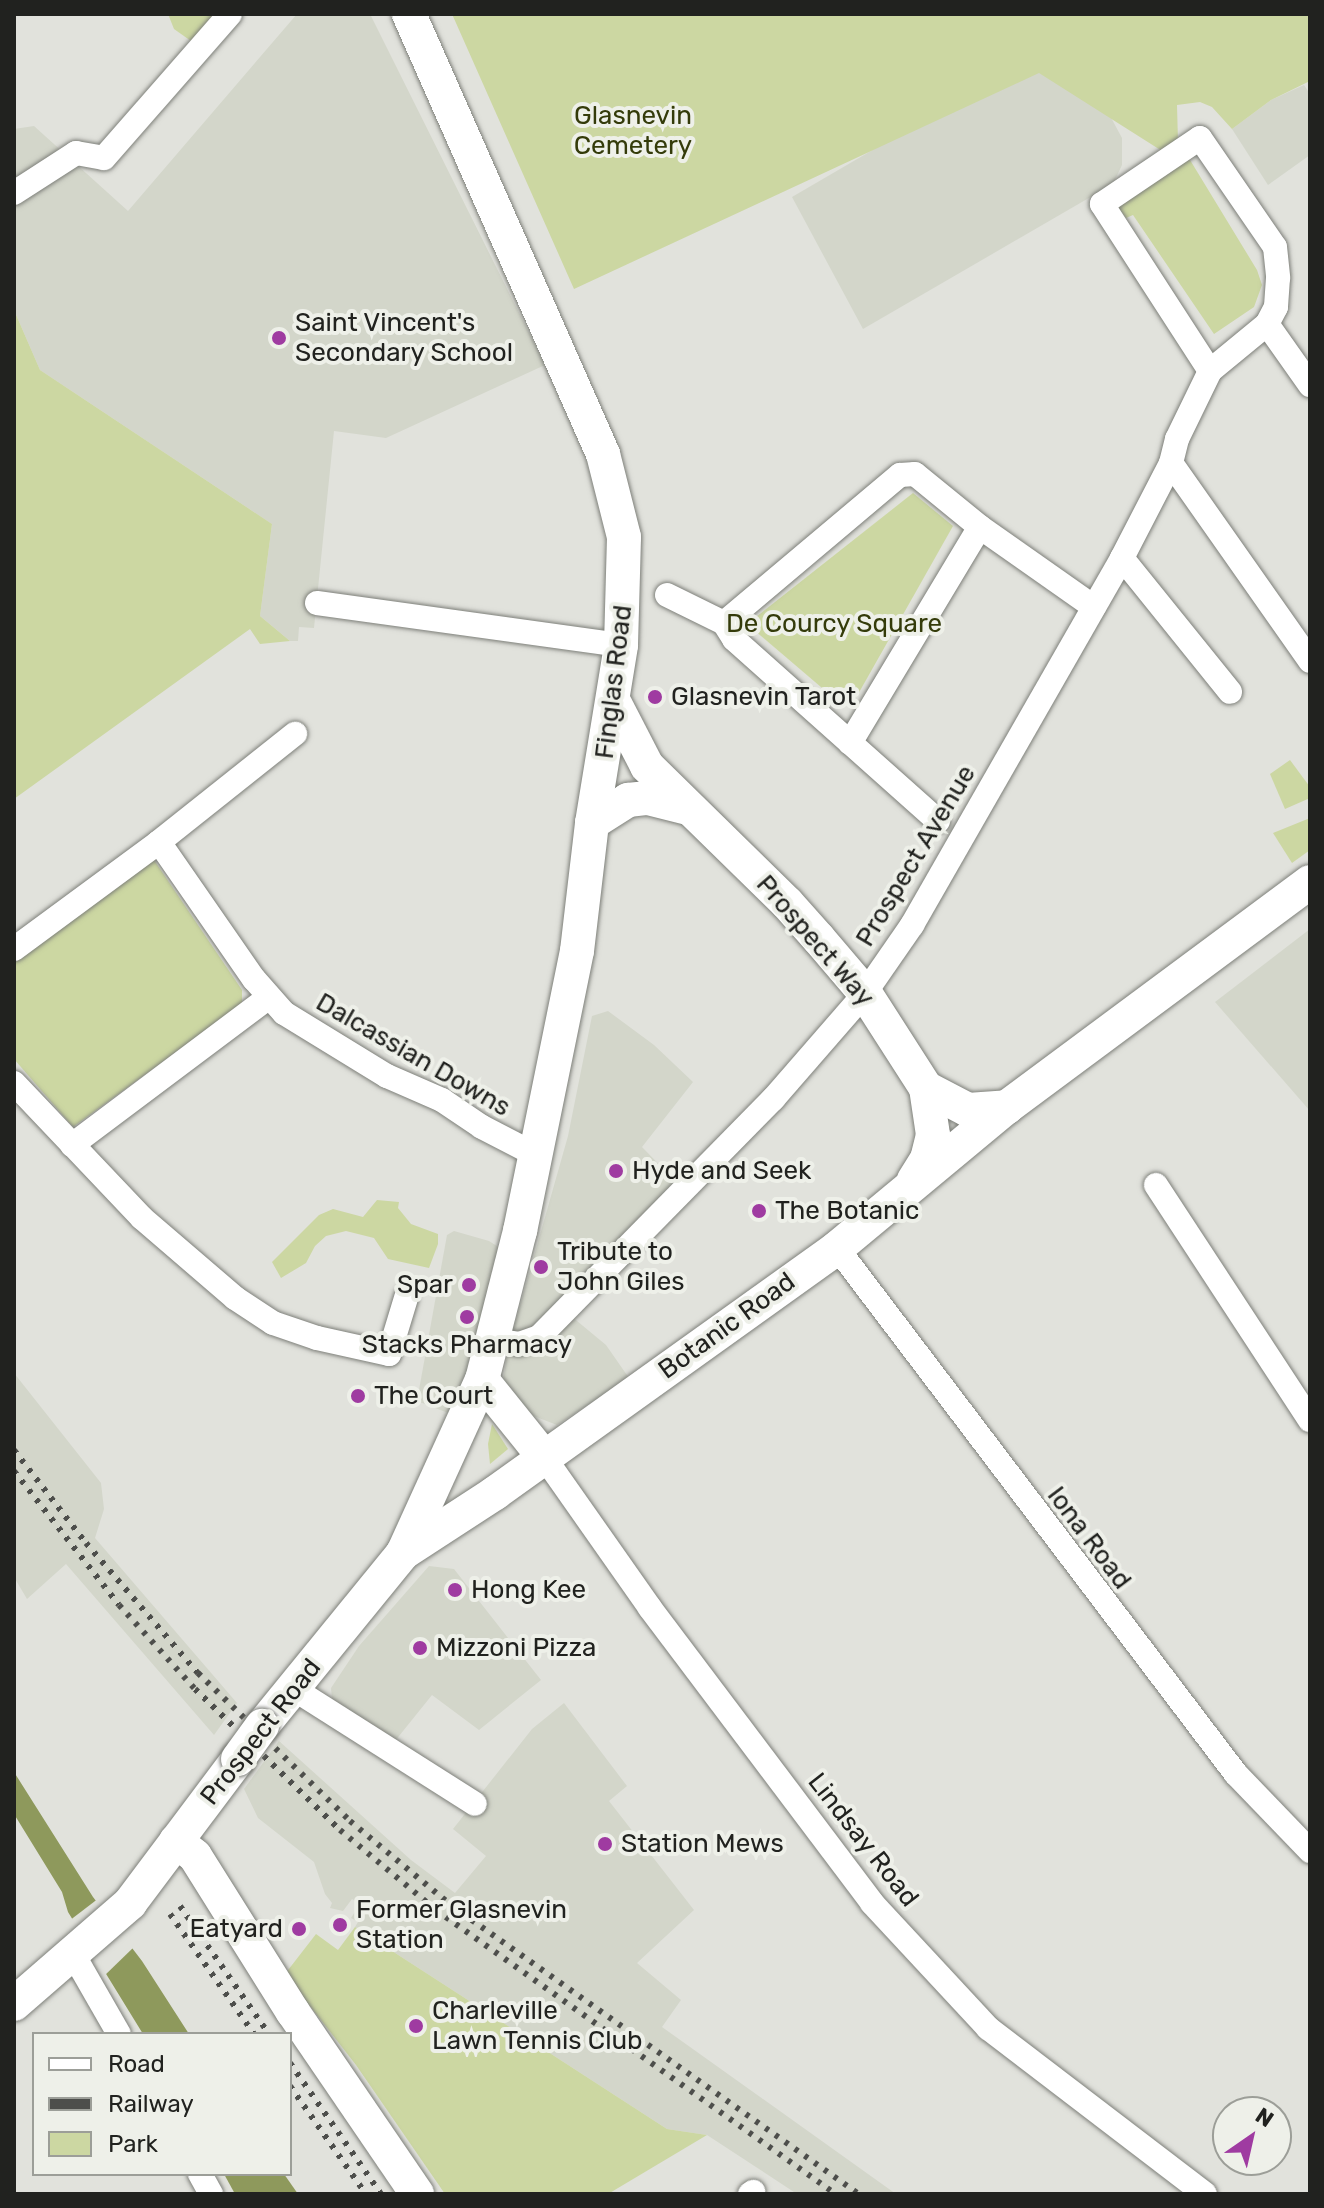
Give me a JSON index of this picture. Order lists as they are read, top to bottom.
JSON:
{
  "streets": {
    "main road": [
      "Finglas Road",
      "Prospect Way",
      "Botanic Road",
      "Prospect Road"
    ],
    "street": [
      "Prospect Avenue",
      "Dalcassian Downs",
      "Iona Road",
      "Lindsay Road"
    ]
  },
  "crossings": [
    ["Finglas Road", "Prospect Avenue"],
    ["Finglas Road", "Prospect Way"],
    ["Finglas Road", "Dalcassian Downs"],
    ["Finglas Road", "Prospect Road"],
    ["Prospect Avenue", "Prospect Way"],
    ["Prospect Way", "Botanic Road"],
    ["Botanic Road", "Iona Road"],
    ["Botanic Road", "Prospect Road"],
    ["Botanic Road", "Lindsay Road"],
    ["Prospect Road", "Lindsay Road"]
  ],
  "parks": ["Glasnevin Cemetery", "De Courcy Square"],
  "places": [
    "Saint Vincent's Secondary School",
    "Glasnevin Tarot",
    "Hyde and Seek",
    "The Botanic",
    "Tribute to John Giles",
    "Spar",
    "Stacks Pharmacy",
    "The Court",
    "Hong Kee",
    "Mizzoni Pizza",
    "Station Mews",
    "Former Glasnevin Station",
    "Eatyard",
    "Charleville Lawn Tennis Club"
  ],
  "legend": ["Road", "Railway", "Park"],
  "north": "top right"
}
